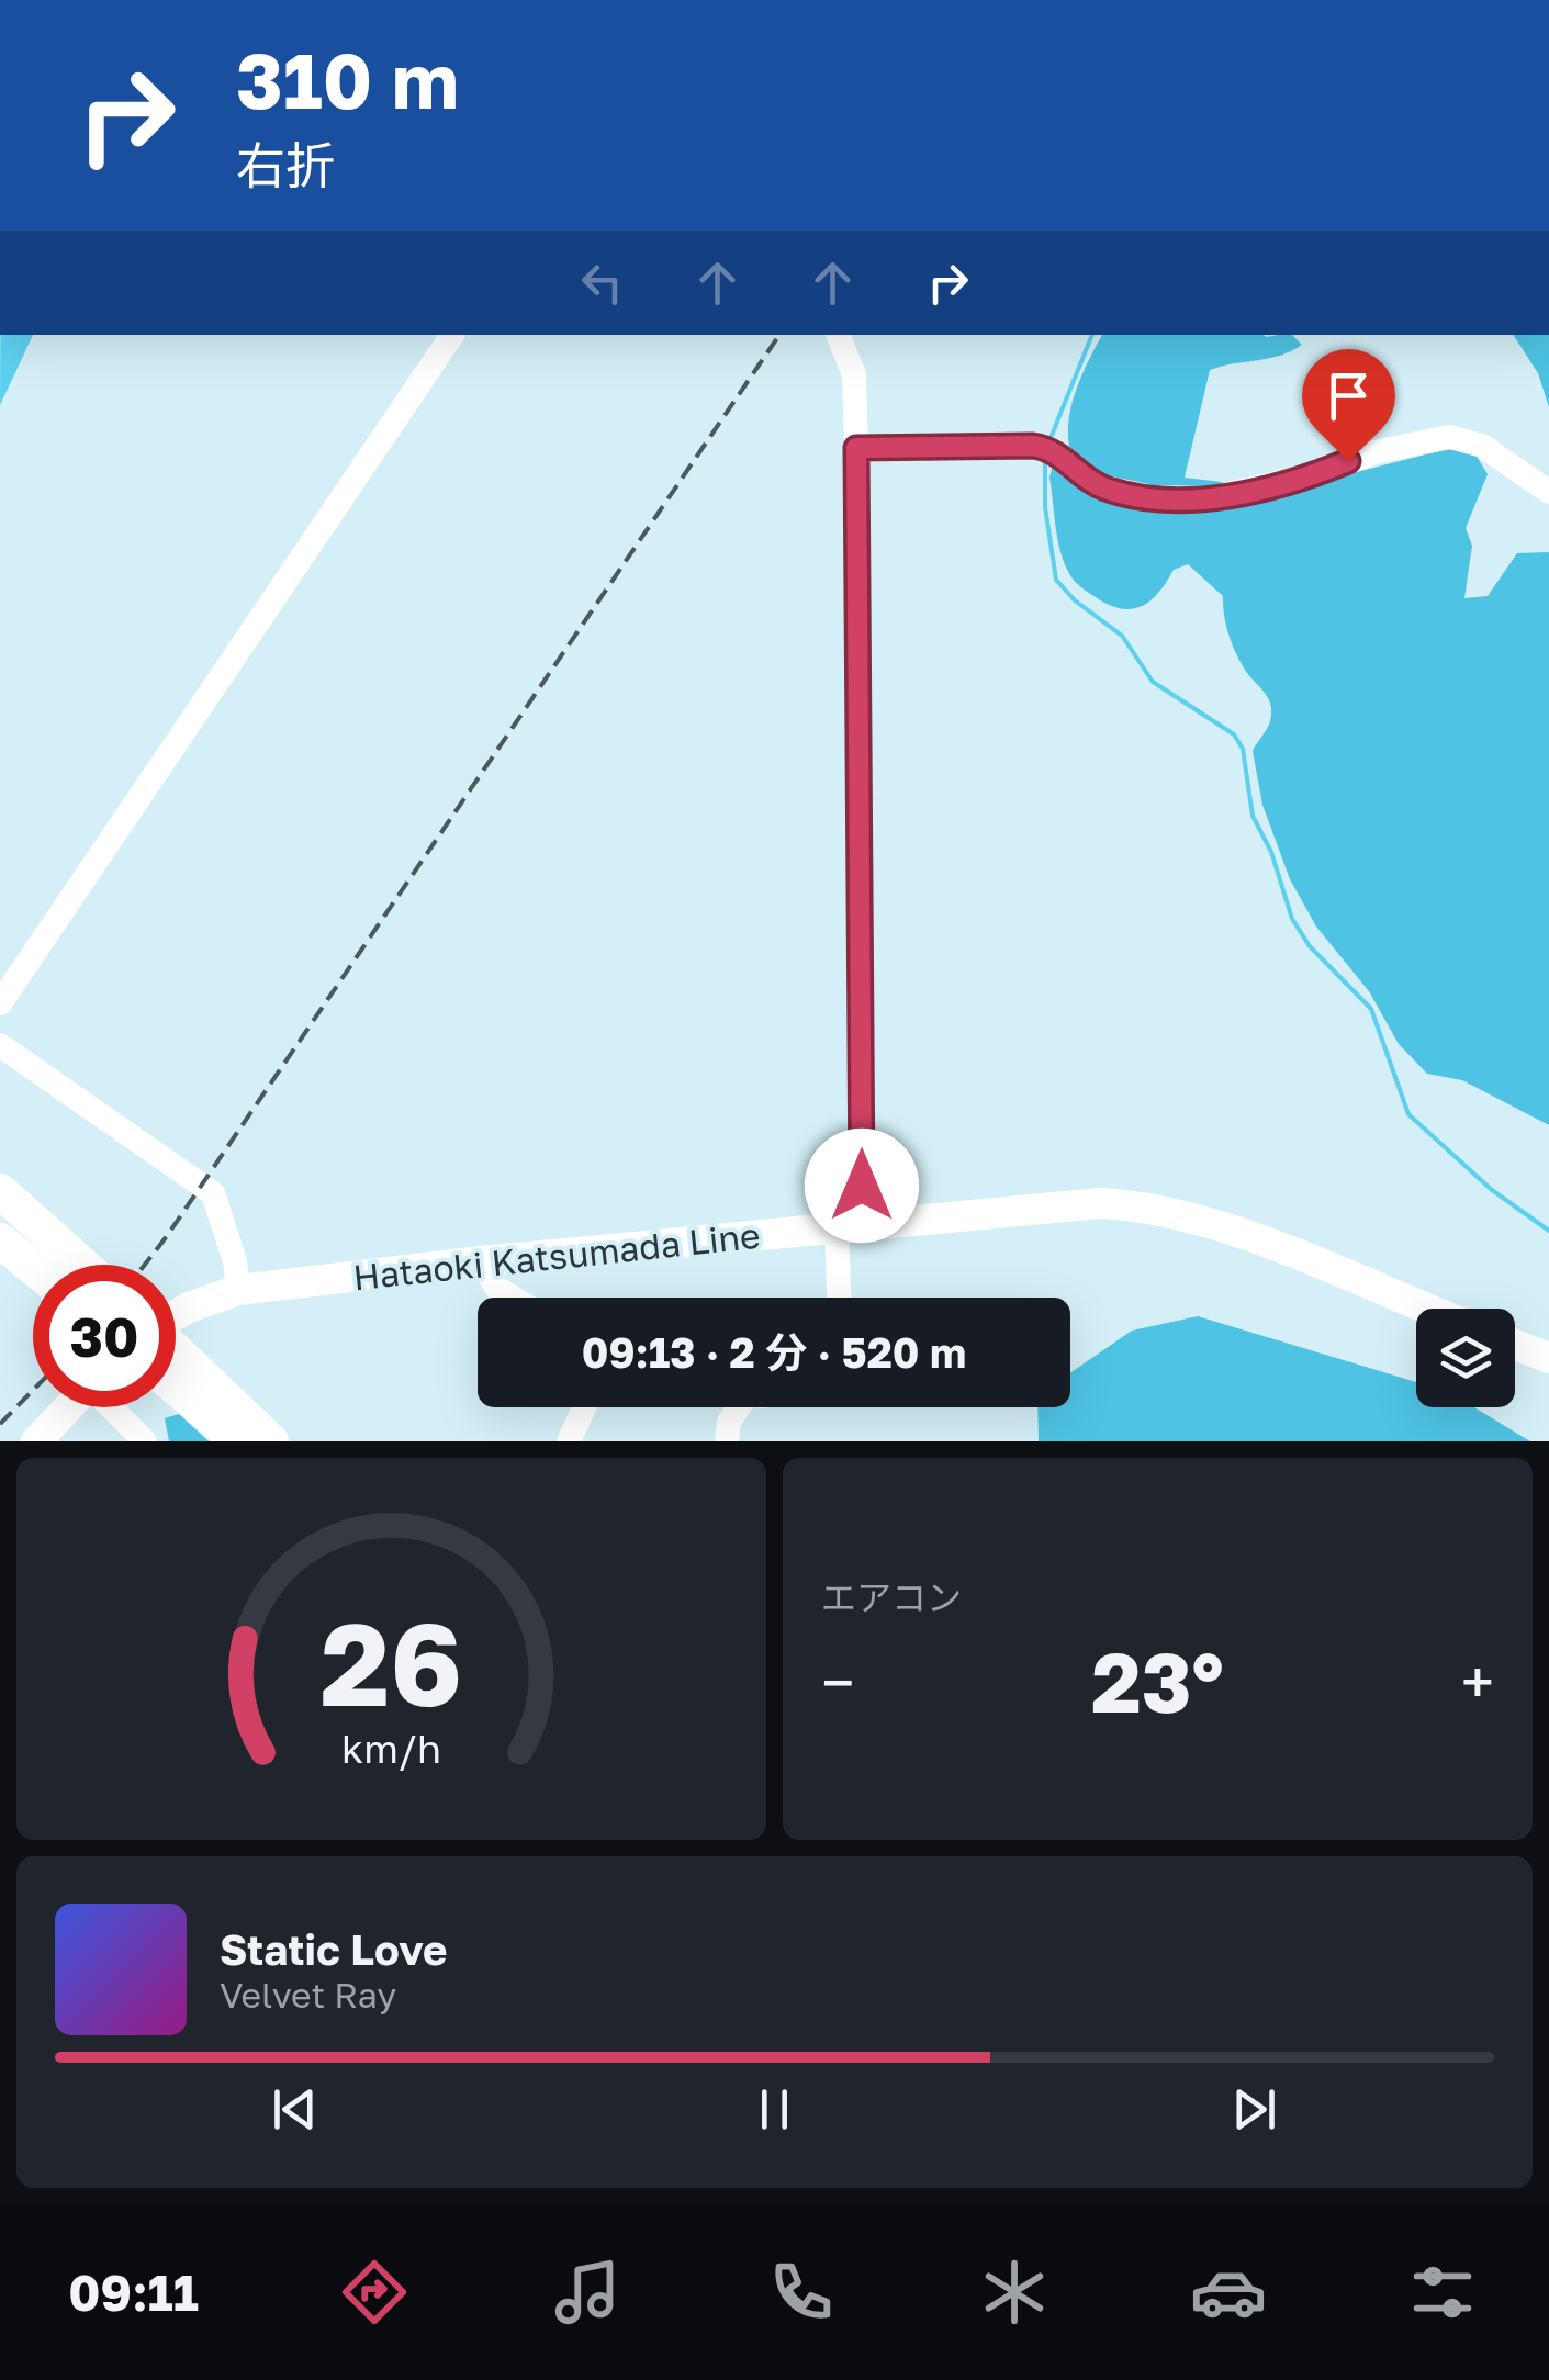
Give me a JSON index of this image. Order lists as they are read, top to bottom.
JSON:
{
  "streets": {
    "main road": ["Hataoki Katsumada Line"]
  },
  "page": {
    "turn": ["310 m", "右折"],
    "limit": "30",
    "trip": "09:13 · 2 分 · 520 m",
    "tile": "エアコン",
    "heat": ["−", "23°", "+"],
    "song": ["Static Love", "Velvet Ray"],
    "tabs": "09:11",
    "gauge": ["26", "km/h"]
  }
}
